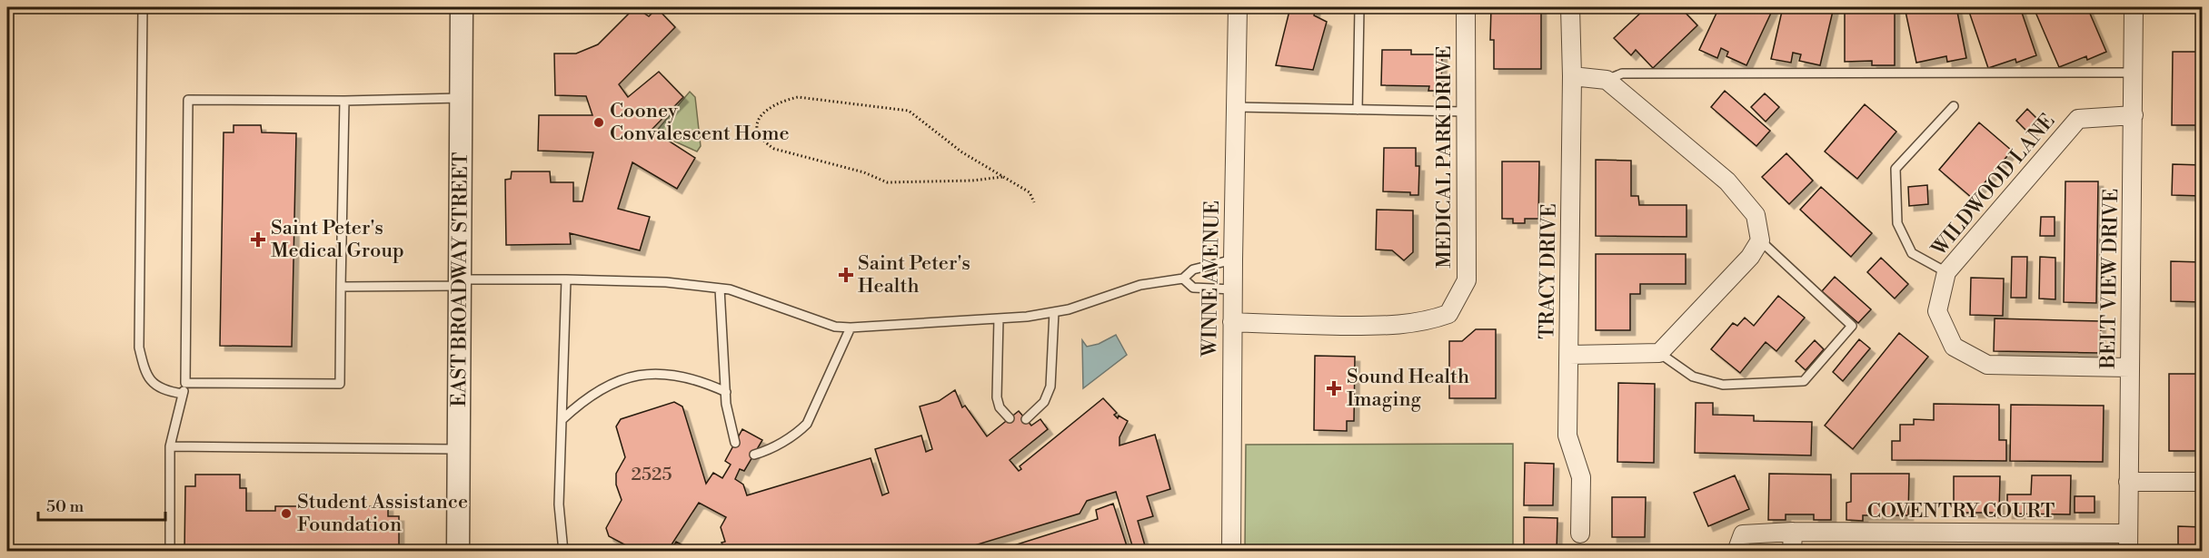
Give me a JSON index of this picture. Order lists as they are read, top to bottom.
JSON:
{
  "streets": {
    "street": [
      "MEDICAL PARK DRIVE",
      "WILDWOOD LANE",
      "TRACY DRIVE",
      "WINNE AVENUE",
      "BELT VIEW DRIVE",
      "EAST BROADWAY STREET",
      "COVENTRY COURT"
    ]
  },
  "crossings": [
    ["MEDICAL PARK DRIVE", "WINNE AVENUE"],
    ["WILDWOOD LANE", "BELT VIEW DRIVE"],
    ["BELT VIEW DRIVE", "COVENTRY COURT"]
  ],
  "places": {
    "other": ["Cooney Convalescent Home", "Student Assistance Foundation"],
    "health": ["Saint Peter's Medical Group", "Saint Peter's Health", "Sound Health Imaging"]
  },
  "house_numbers": ["2525"],
  "scale_bar": "50 m"
}
